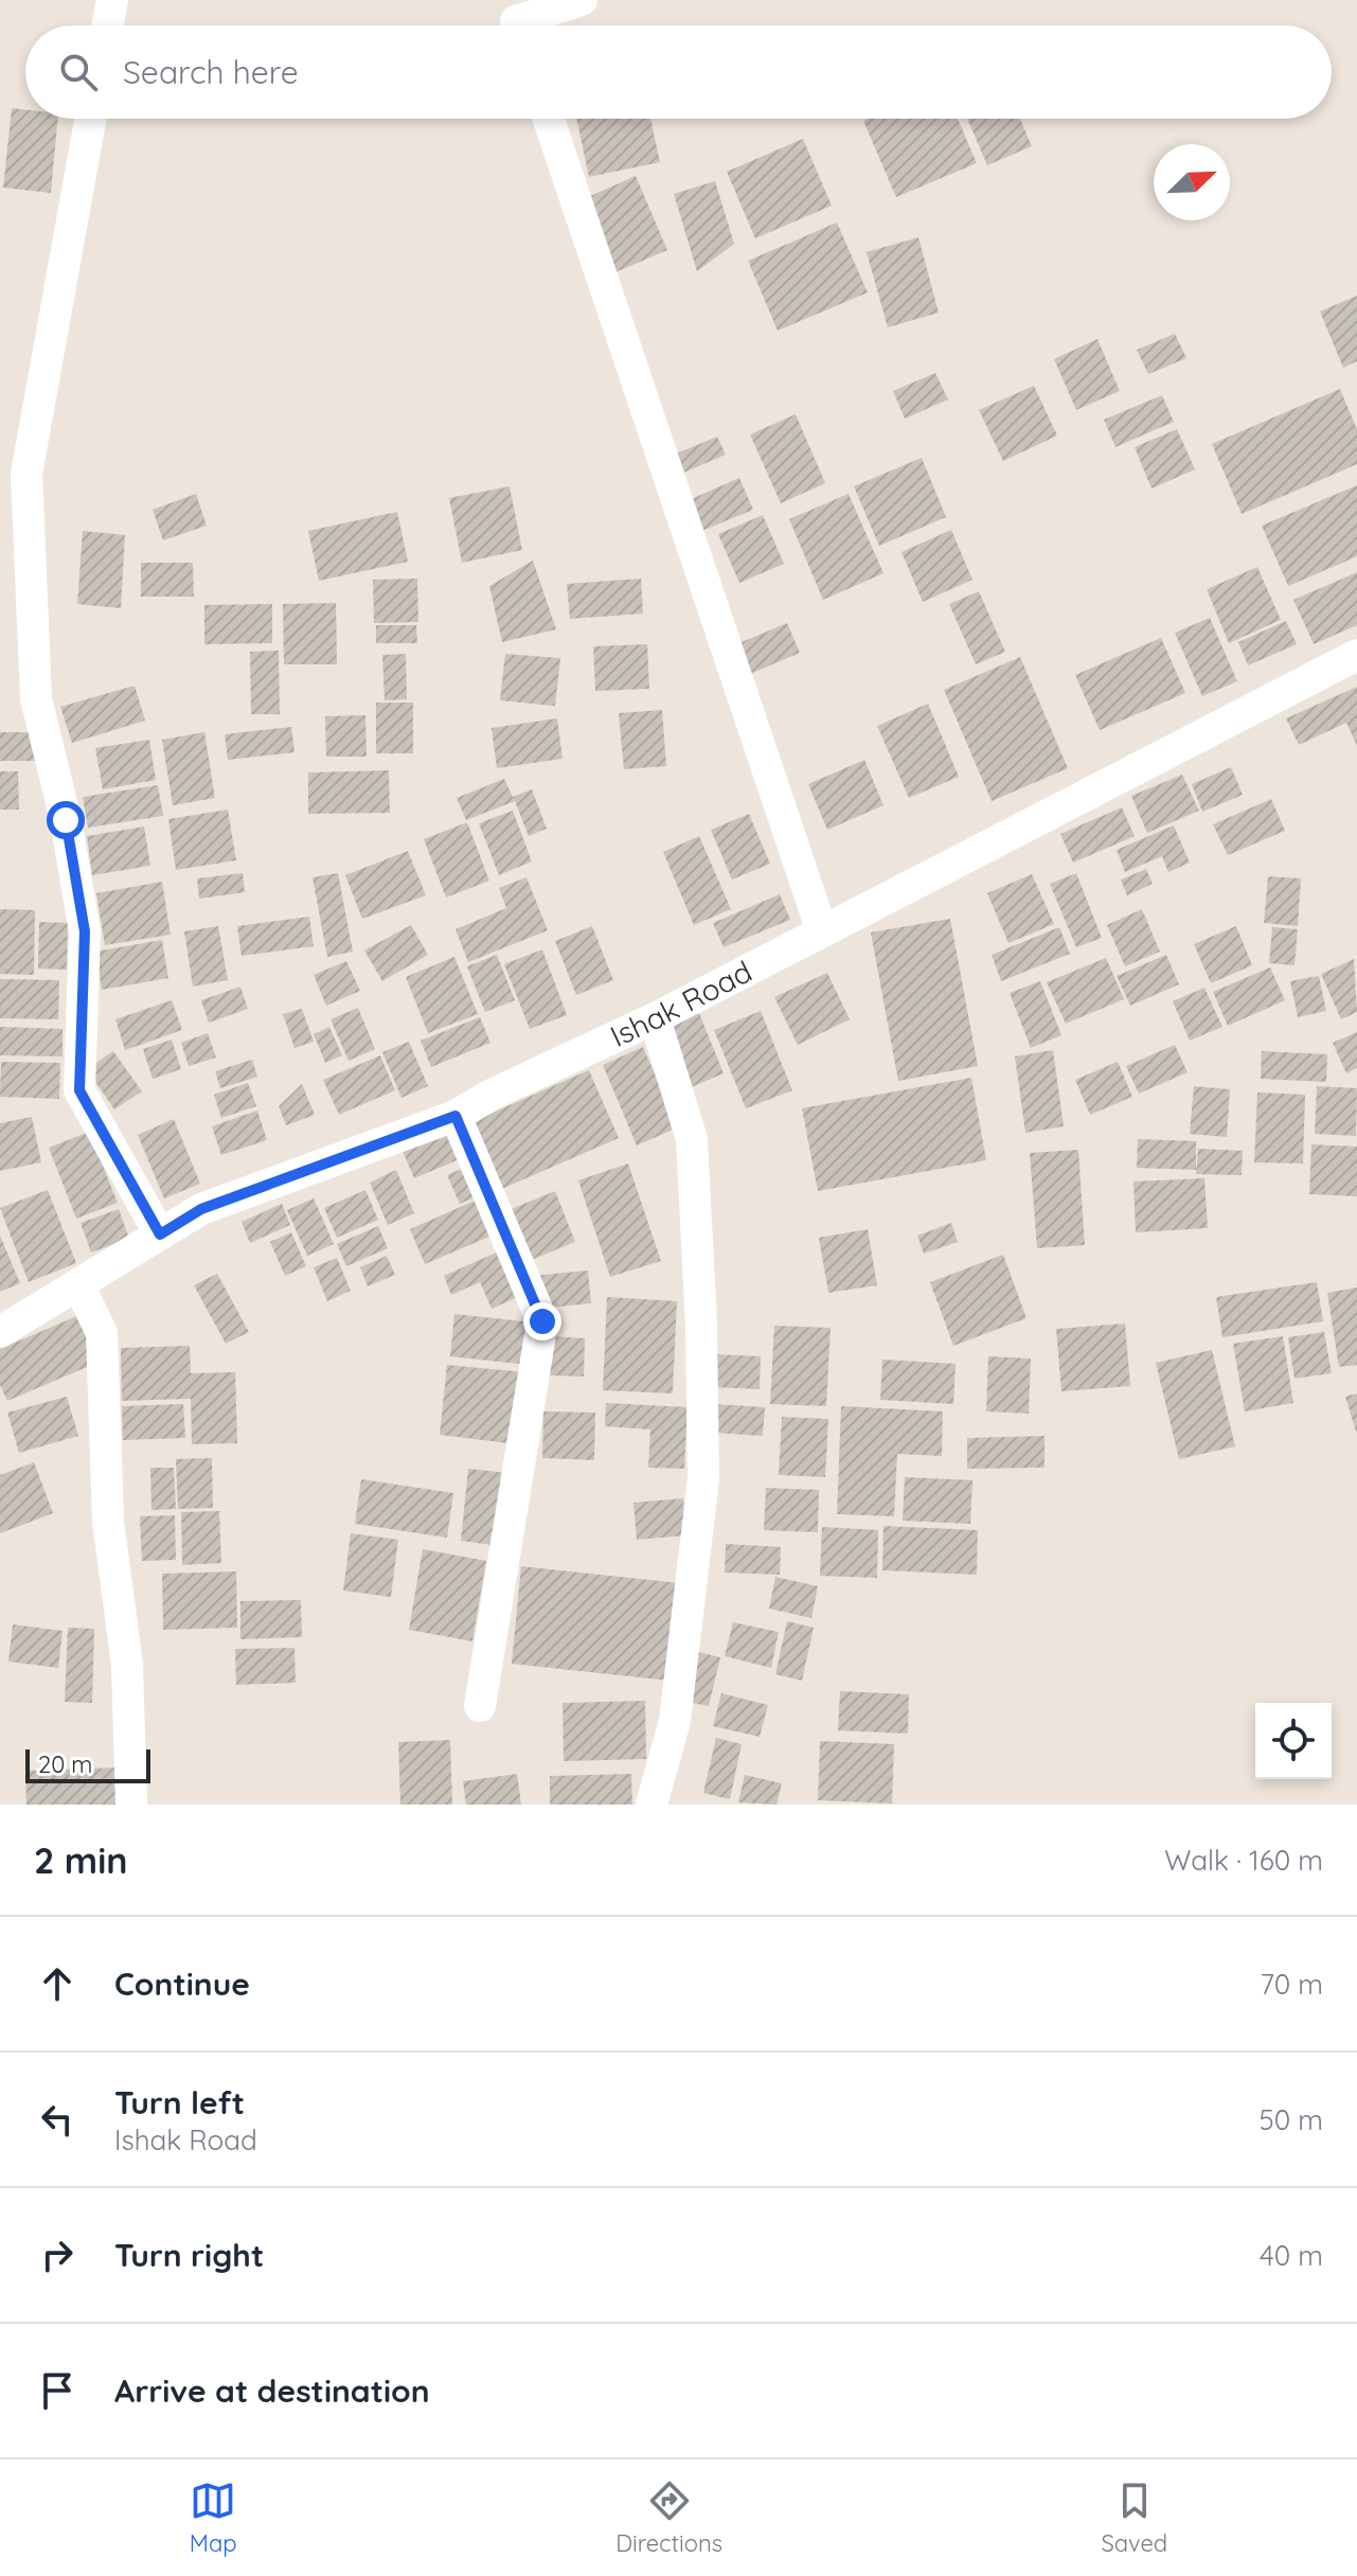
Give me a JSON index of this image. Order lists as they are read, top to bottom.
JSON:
{
  "streets": {
    "street": ["Ishak Road"]
  },
  "scale_bar": "20 m",
  "north": "top right",
  "page": {
    "search": "Search here",
    "scale": "20 m",
    "heading": ["2 min", "Walk · 160 m"],
    "list": [
      ["Continue", "70 m"],
      ["Turn left", "Ishak Road", "50 m"],
      ["Turn right", "40 m"],
      "Arrive at destination"
    ],
    "nav": ["Map", "Directions", "Saved"]
  }
}
